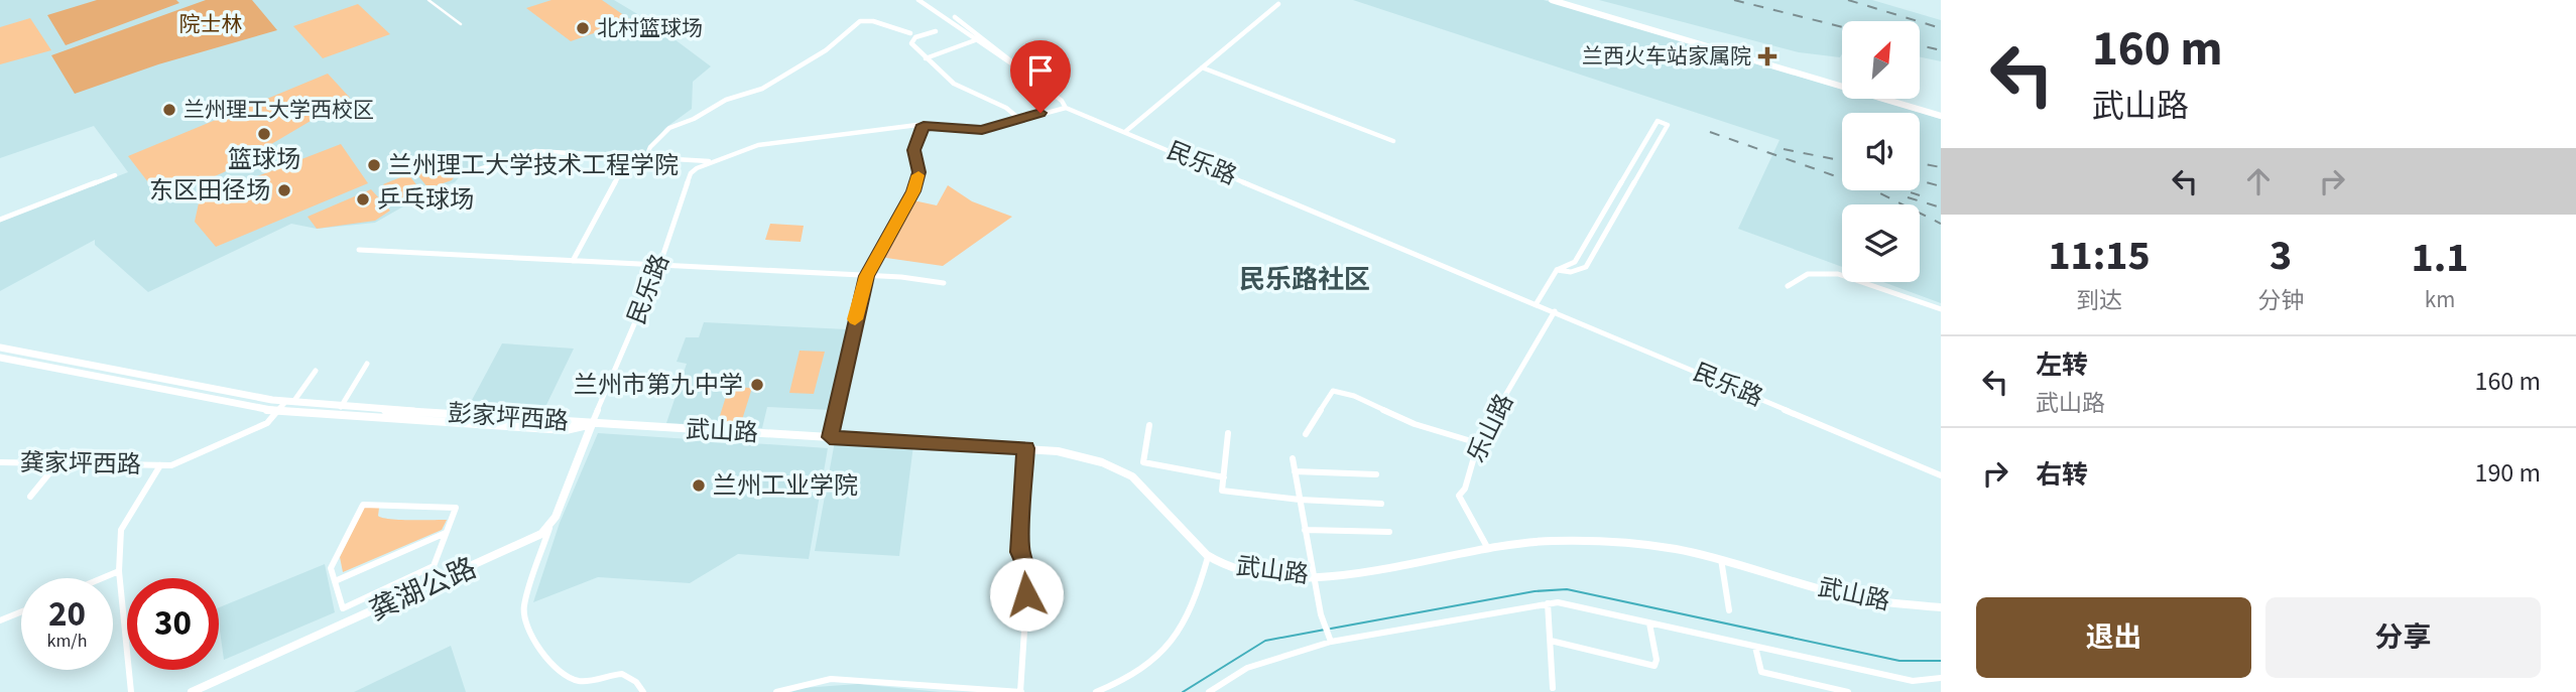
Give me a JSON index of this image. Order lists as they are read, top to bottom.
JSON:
{
  "streets": {
    "main road": ["彭家坪西路", "武山路", "龚湖公路"],
    "street": ["民乐路", "乐山路", "龚家坪西路"]
  },
  "crossings": [
    ["民乐路", "彭家坪西路"],
    ["民乐路", "乐山路"],
    ["民乐路", "武山路"],
    ["彭家坪西路", "武山路"],
    ["彭家坪西路", "龚家坪西路"],
    ["乐山路", "武山路"]
  ],
  "districts": ["民乐路社区"],
  "parks": ["院士林"],
  "places": {
    "other": [
      "北村篮球场",
      "兰州理工大学西校区",
      "篮球场",
      "兰州理工大学技术工程学院",
      "东区田径场",
      "乒乓球场",
      "兰州市第九中学",
      "兰州工业学院"
    ],
    "health": ["兰西火车站家属院"]
  },
  "north": "top right",
  "page": {
    "turn": ["160 m", "武山路"],
    "eta": [
      "11:15",
      "到达",
      "3",
      "分钟",
      "1.1",
      "km"
    ],
    "list": [
      {
        "name": "左转",
        "note": "武山路",
        "value": "160 m"
      },
      {
        "name": "右转",
        "value": "190 m"
      }
    ],
    "speed": "20 km/h",
    "limit": "30",
    "buttons": ["退出", "分享"]
  }
}
